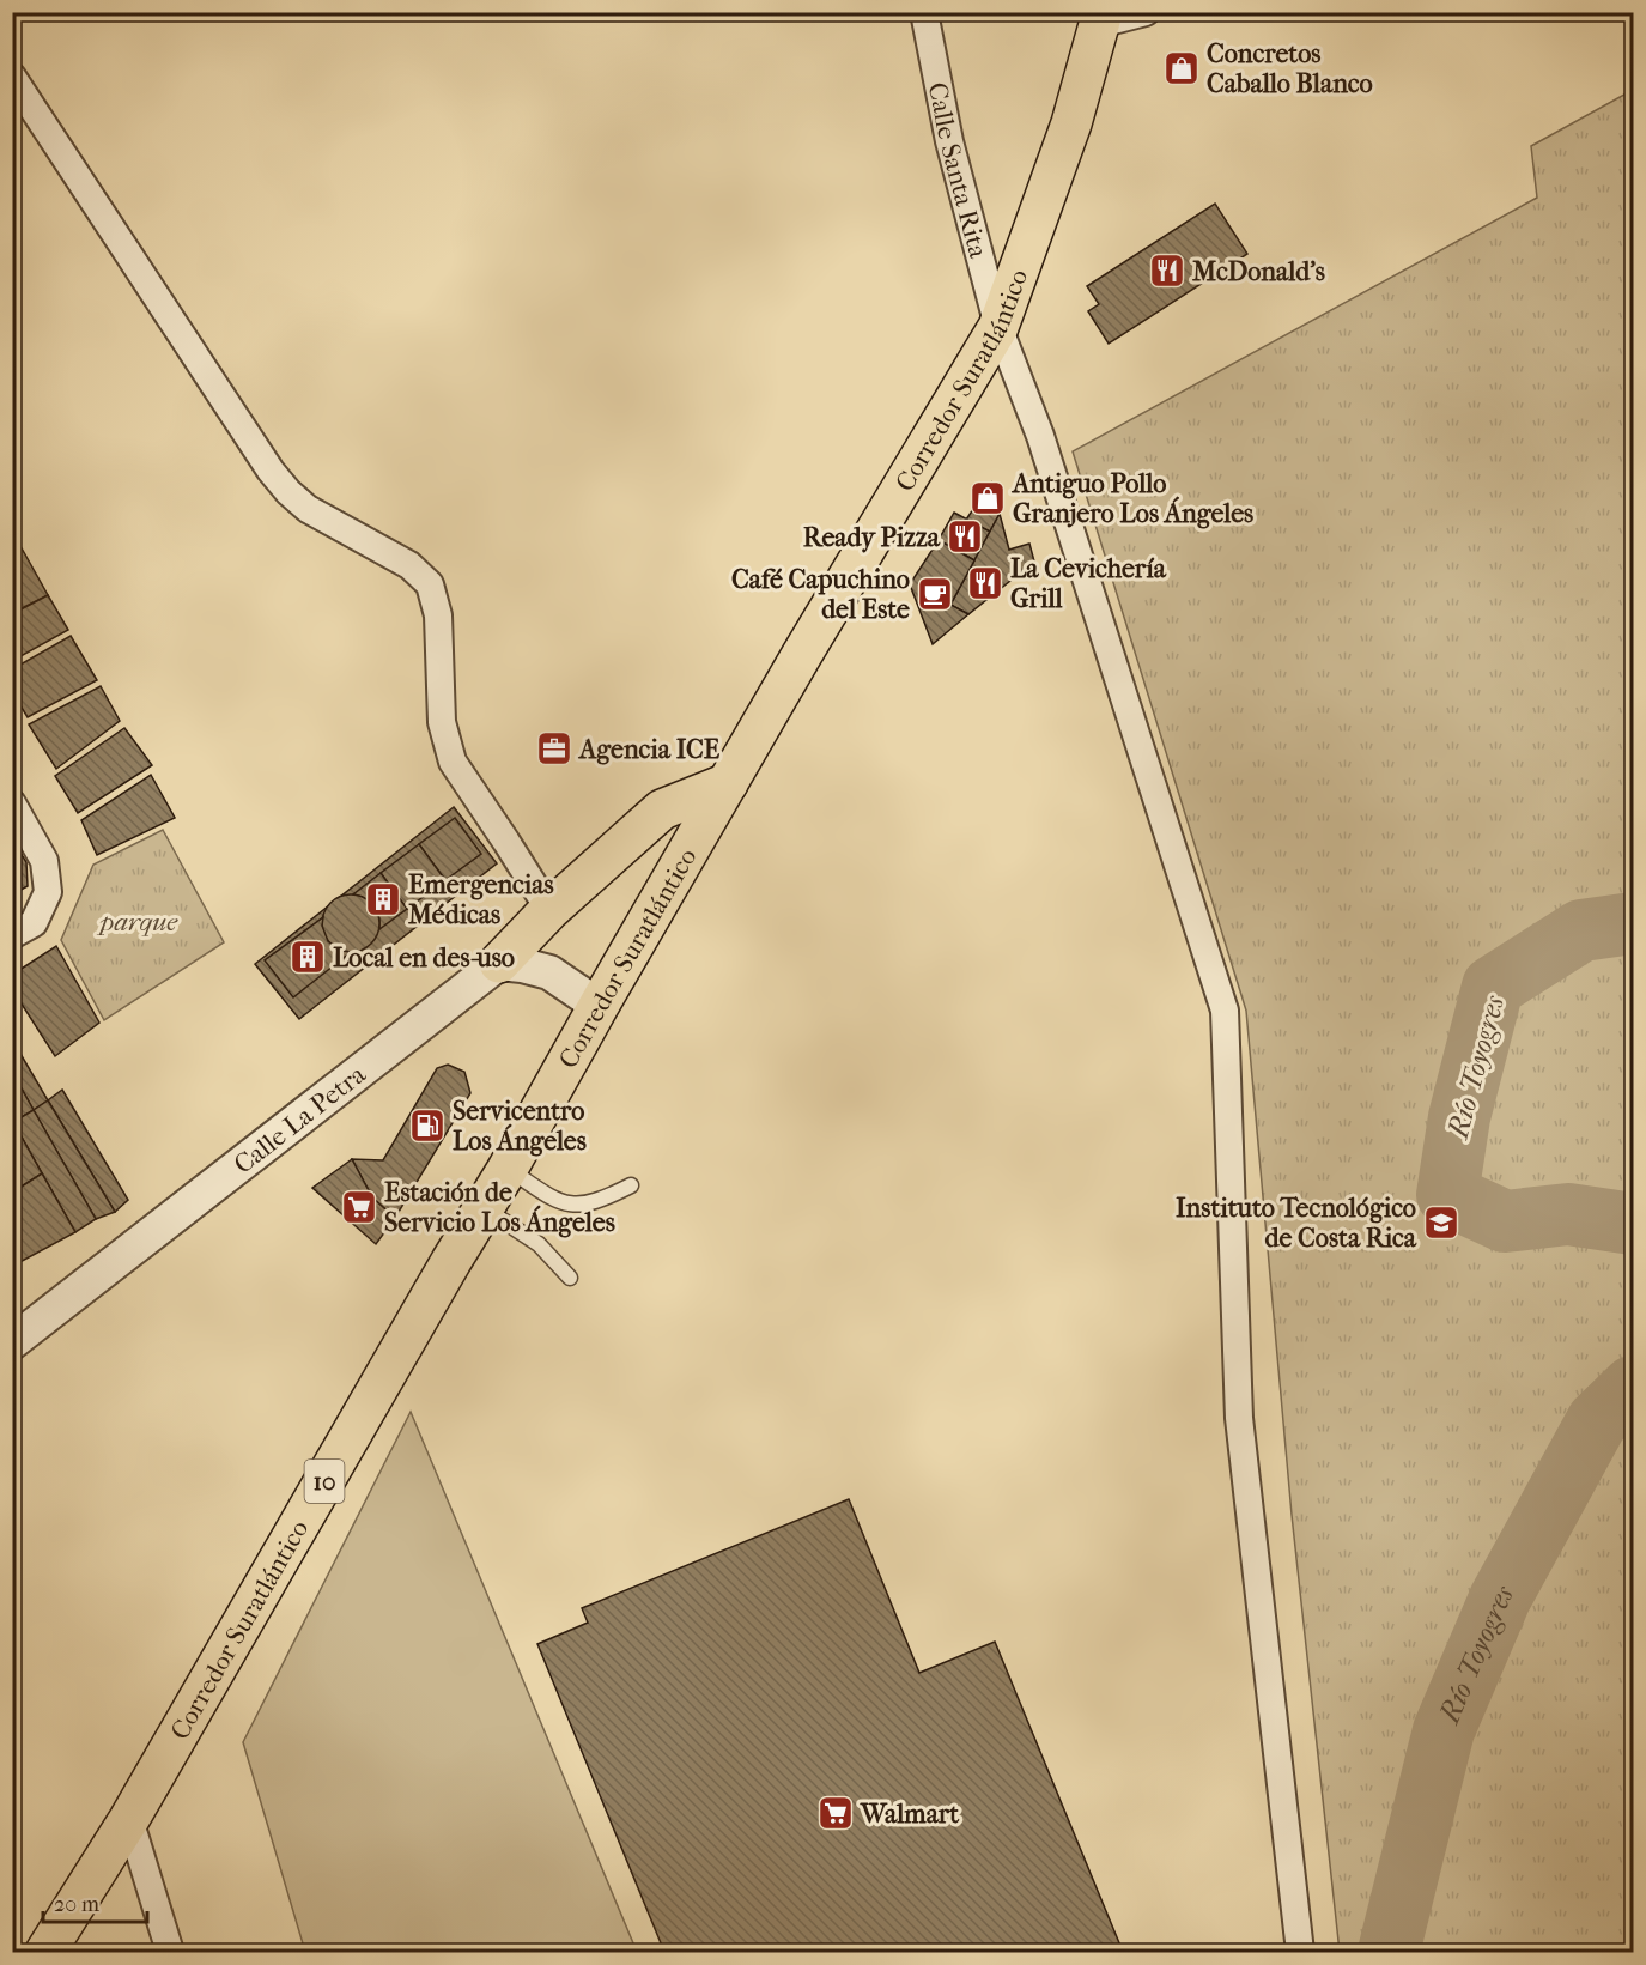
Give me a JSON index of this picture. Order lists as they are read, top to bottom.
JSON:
{
  "streets": {
    "main road": ["Corredor Suratlántico", "10"],
    "street": ["Calle Santa Rita", "Calle La Petra"]
  },
  "crossings": [
    ["Calle Santa Rita", "Corredor Suratlántico"]
  ],
  "water": ["Río Toyogres"],
  "parks": ["parque"],
  "places": {
    "shop": ["Concretos Caballo Blanco", "Antiguo Pollo Granjero Los Ángeles"],
    "restaurant": ["McDonald's", "Ready Pizza", "La Cevichería Grill"],
    "cafe": ["Café Capuchino del Este"],
    "office": ["Agencia ICE"],
    "building": ["Emergencias Médicas", "Local en des-uso"],
    "fuel station": ["Servicentro Los Ángeles"],
    "supermarket": ["Estación de Servicio Los Ángeles", "Walmart"],
    "school or university": ["Instituto Tecnológico de Costa Rica"]
  },
  "scale_bar": "20 m"
}
